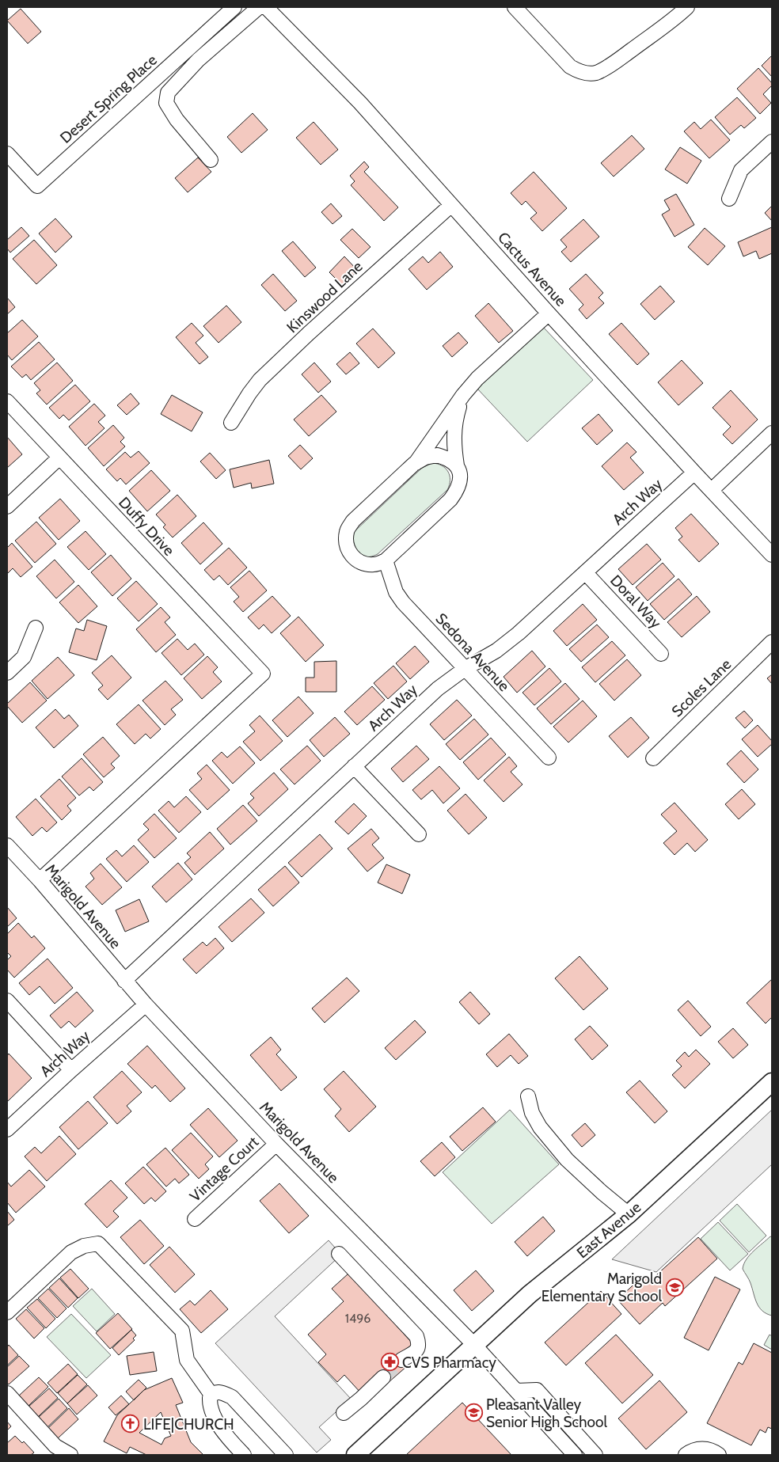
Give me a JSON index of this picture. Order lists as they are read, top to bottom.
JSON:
{
  "streets": {
    "main road": ["East Avenue"],
    "street": [
      "Desert Spring Place",
      "Cactus Avenue",
      "Kinswood Lane",
      "Arch Way",
      "Duffy Drive",
      "Doral Way",
      "Sedona Avenue",
      "Scoles Lane",
      "Marigold Avenue",
      "Vintage Court"
    ]
  },
  "crossings": [
    ["Cactus Avenue", "Kinswood Lane"],
    ["Cactus Avenue", "Arch Way"],
    ["Arch Way", "Doral Way"],
    ["Arch Way", "Sedona Avenue"],
    ["Arch Way", "Marigold Avenue"],
    ["Duffy Drive", "Marigold Avenue"],
    ["Marigold Avenue", "Vintage Court"],
    ["Marigold Avenue", "East Avenue"]
  ],
  "places": {
    "school or university": ["Marigold Elementary School", "Pleasant Valley Senior High School"],
    "pharmacy": ["CVS Pharmacy"],
    "church": ["LIFE|CHURCH"]
  },
  "house_numbers": ["1496"]
}
